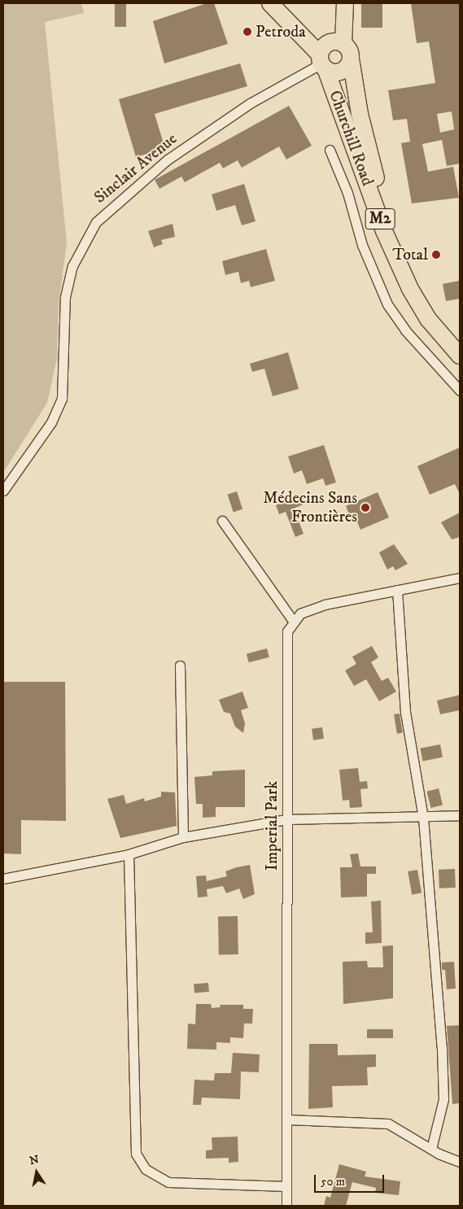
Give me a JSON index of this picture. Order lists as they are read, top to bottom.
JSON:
{
  "streets": {
    "highway": ["Churchill Road", "M2"],
    "street": ["Sinclair Avenue", "Imperial Park"]
  },
  "crossings": [
    ["Churchill Road", "Sinclair Avenue"],
    ["Churchill Road", "M2"],
    ["Sinclair Avenue", "M2"]
  ],
  "places": ["Petroda", "Total", "Médecins Sans Frontières"],
  "scale_bar": "50 m",
  "north": "top"
}
